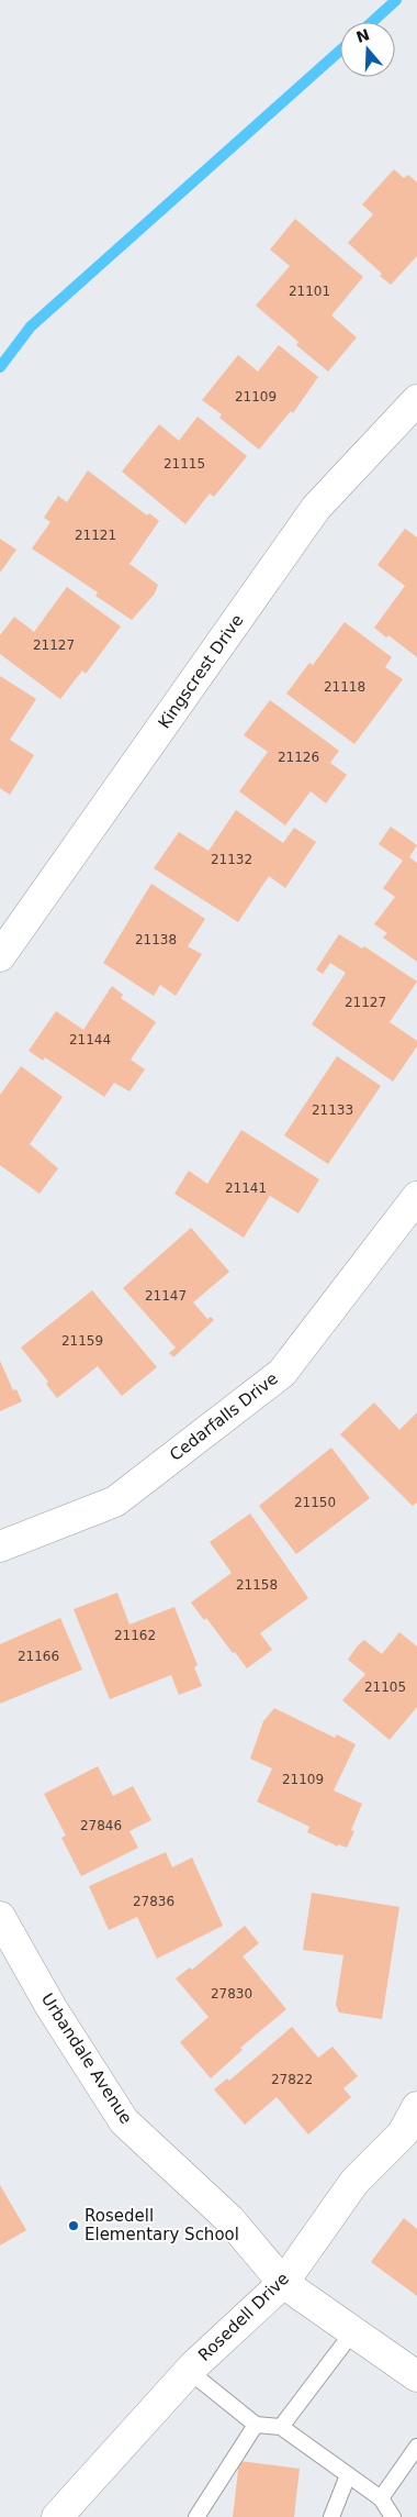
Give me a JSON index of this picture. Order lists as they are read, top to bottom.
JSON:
{
  "streets": {
    "street": [
      "Kingscrest Drive",
      "Cedarfalls Drive",
      "Urbandale Avenue",
      "Rosedell Drive"
    ]
  },
  "crossings": [
    ["Urbandale Avenue", "Rosedell Drive"]
  ],
  "places": ["Rosedell Elementary School"],
  "house_numbers": [
    "21101",
    "21109",
    "21115",
    "21121",
    "21127",
    "21118",
    "21126",
    "21132",
    "21138",
    "21127",
    "21144",
    "21133",
    "21141",
    "21147",
    "21159",
    "21150",
    "21158",
    "21162",
    "21166",
    "21105",
    "21109",
    "27846",
    "27836",
    "27830",
    "27822"
  ],
  "north": "top"
}
